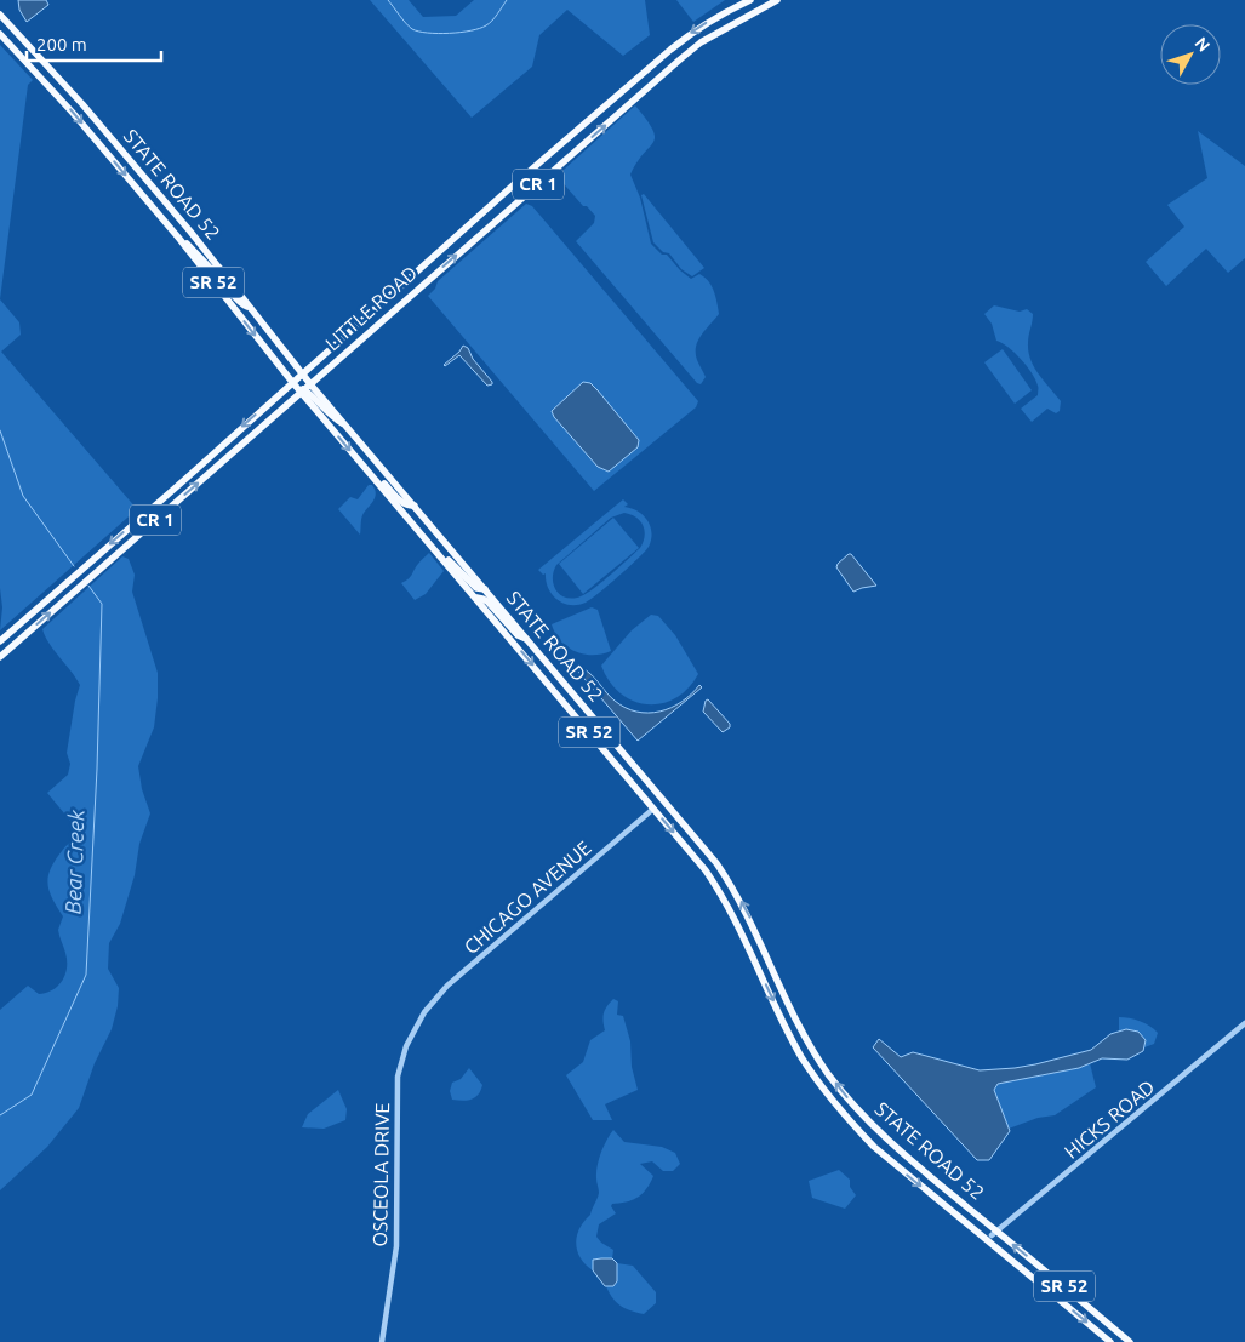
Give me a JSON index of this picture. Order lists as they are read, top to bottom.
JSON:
{
  "streets": {
    "main road": [
      "STATE ROAD 52",
      "CR 1",
      "SR 52",
      "LITTLE ROAD"
    ],
    "street": ["CHICAGO AVENUE", "HICKS ROAD", "OSCEOLA DRIVE"]
  },
  "crossings": [
    ["STATE ROAD 52", "LITTLE ROAD"],
    ["STATE ROAD 52", "CHICAGO AVENUE"],
    ["STATE ROAD 52", "HICKS ROAD"],
    ["CHICAGO AVENUE", "OSCEOLA DRIVE"]
  ],
  "water": ["Bear Creek"],
  "scale_bar": "200 m",
  "north": "top right"
}
